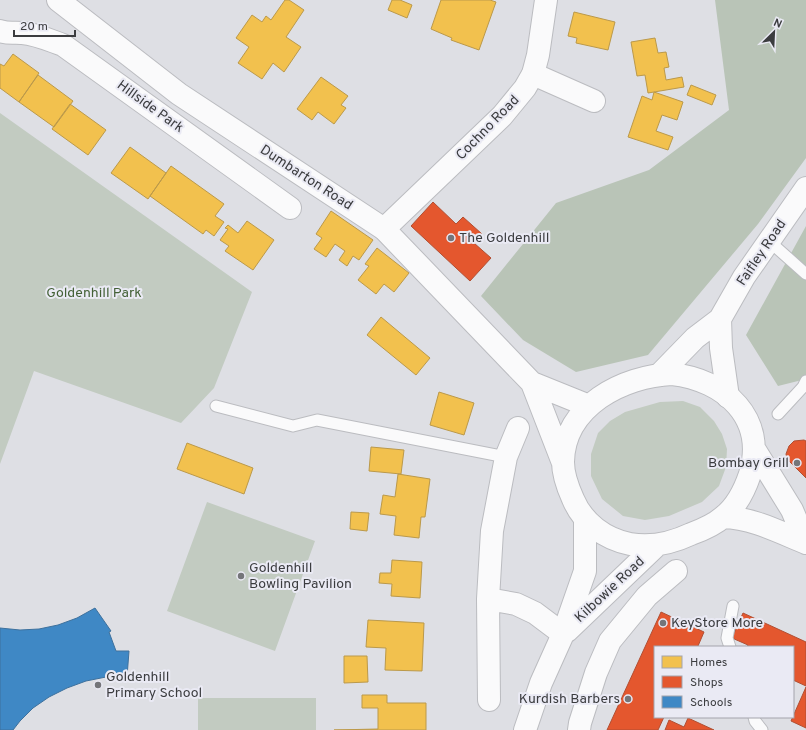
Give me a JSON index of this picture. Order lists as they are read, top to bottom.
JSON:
{
  "streets": {
    "main road": [
      "Hillside Park",
      "Cochno Road",
      "Dumbarton Road",
      "Faifley Road",
      "Kilbowie Road"
    ]
  },
  "crossings": [
    ["Cochno Road", "Dumbarton Road"]
  ],
  "parks": ["Goldenhill Park"],
  "places": [
    "The Goldenhill",
    "Bombay Grill",
    "Goldenhill Bowling Pavilion",
    "KeyStore More",
    "Goldenhill Primary School",
    "Kurdish Barbers"
  ],
  "legend": ["Homes", "Shops", "Schools"],
  "scale_bar": "20 m",
  "north": "top right"
}
